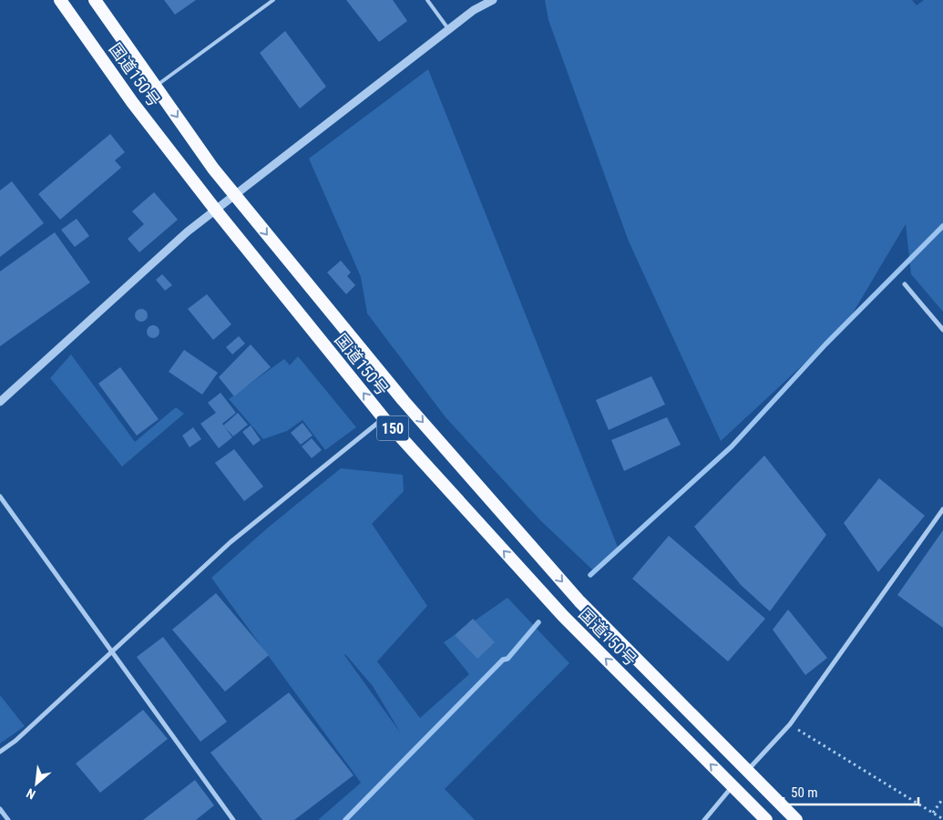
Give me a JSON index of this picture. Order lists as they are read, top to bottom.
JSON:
{
  "streets": {
    "highway": ["国道150号", "150"]
  },
  "scale_bar": "50 m",
  "north": "bottom left"
}
